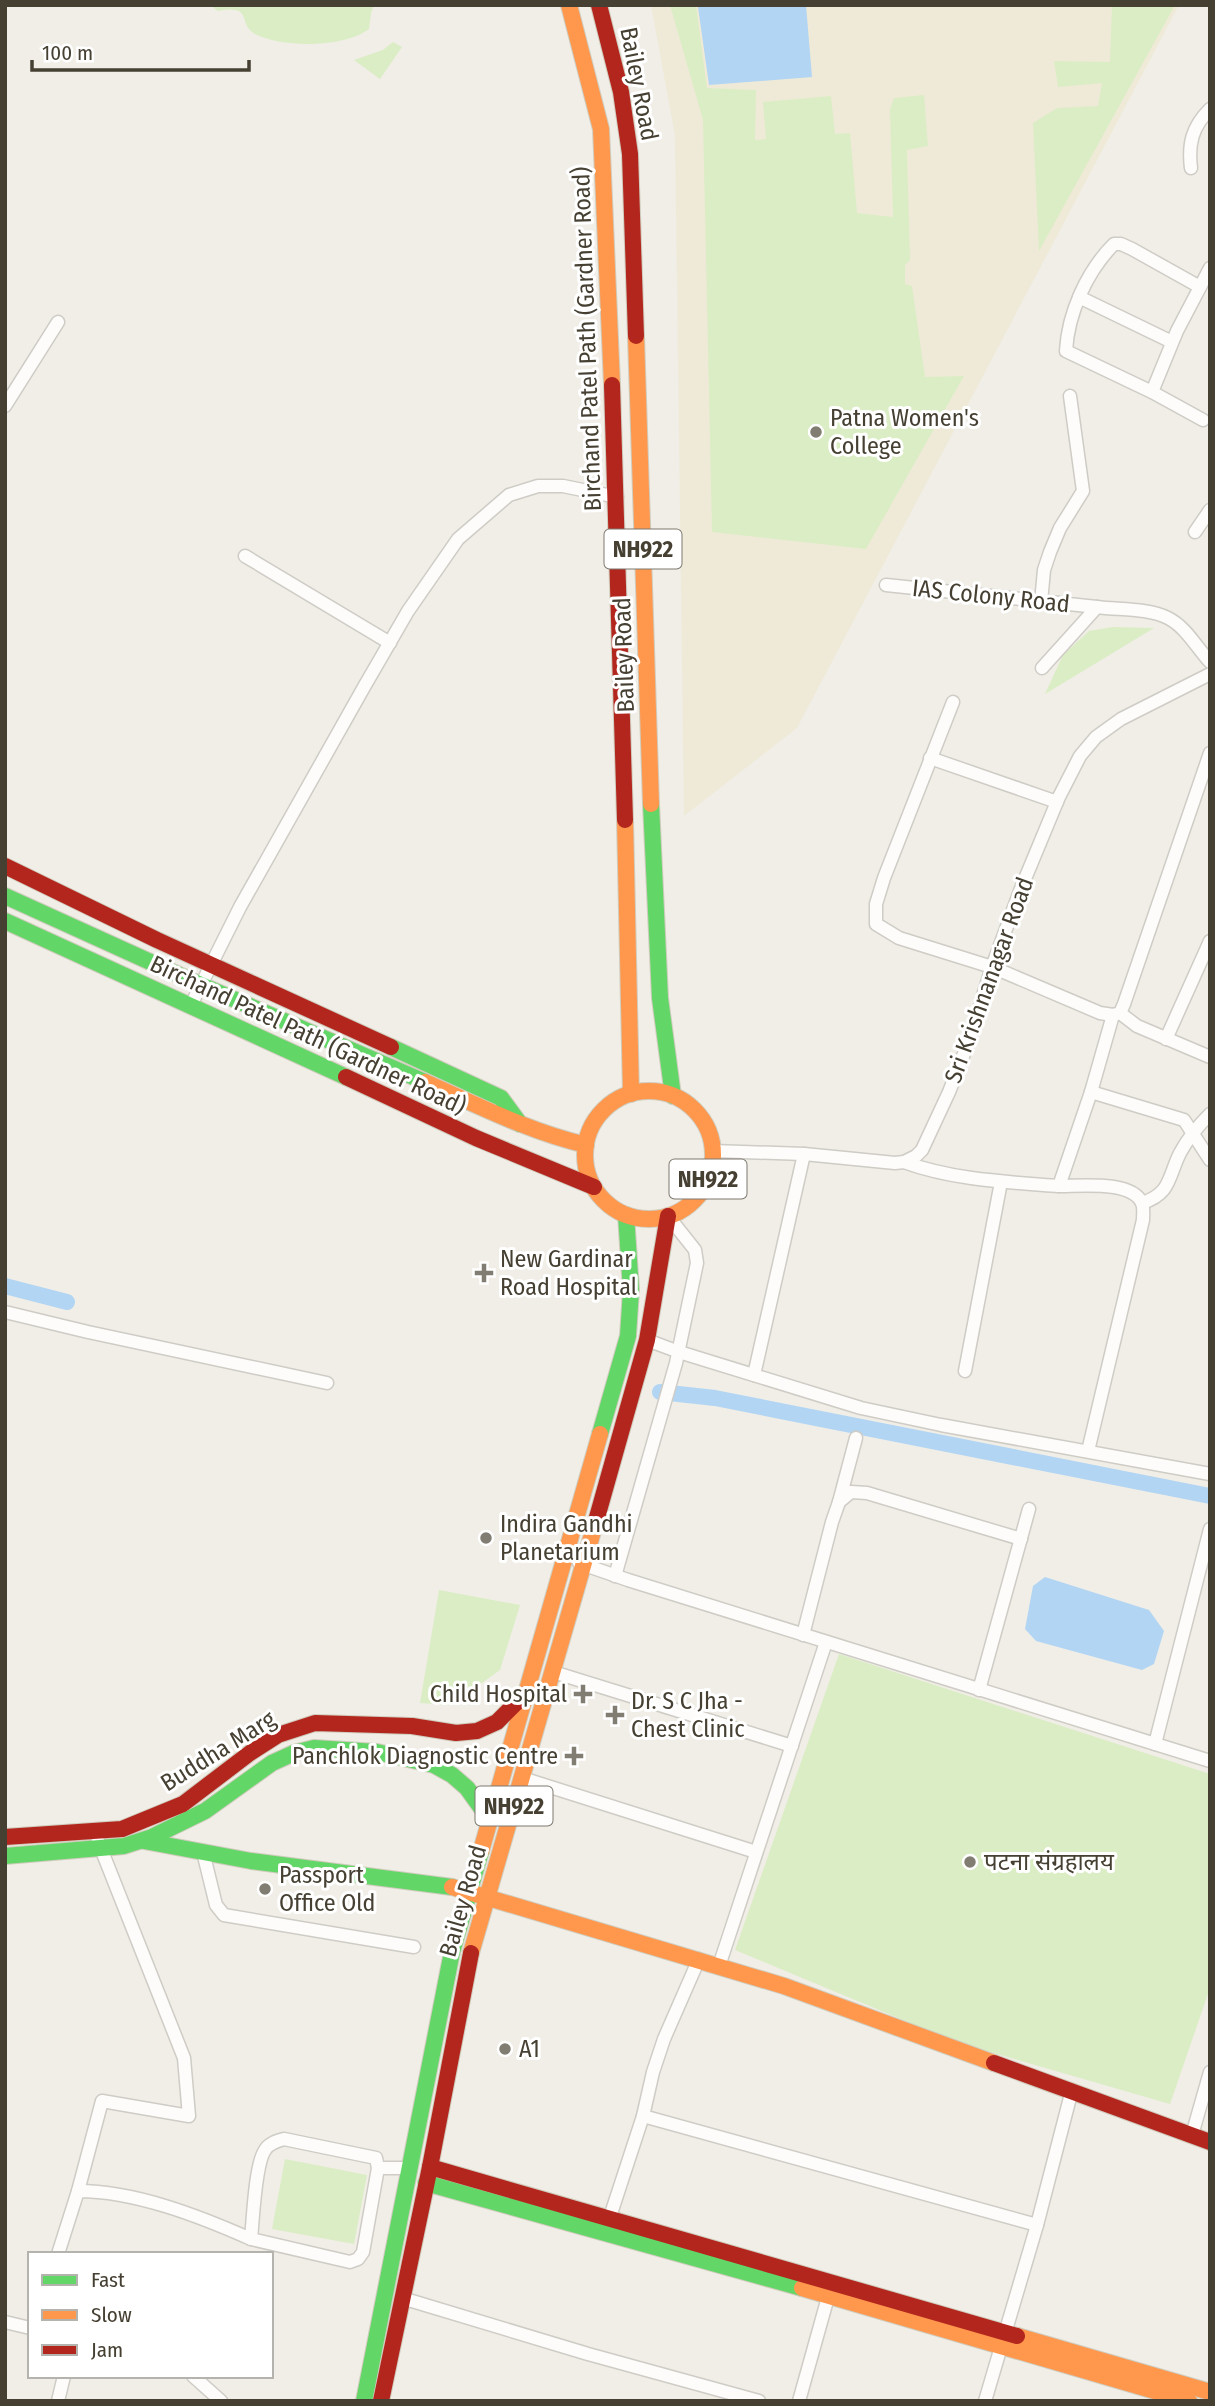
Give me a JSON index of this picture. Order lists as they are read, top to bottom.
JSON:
{
  "streets": {
    "main road": [
      "Bailey Road",
      "Birchand Patel Path (Gardner Road)",
      "NH922",
      "Buddha Marg"
    ],
    "street": ["IAS Colony Road", "Sri Krishnanagar Road"]
  },
  "crossings": [
    ["Bailey Road", "Birchand Patel Path (Gardner Road)"],
    ["Bailey Road", "NH922"],
    ["Bailey Road", "Buddha Marg"],
    ["Birchand Patel Path (Gardner Road)", "NH922"]
  ],
  "places": {
    "other": [
      "Patna Women's College",
      "Indira Gandhi Planetarium",
      "पटना संग्रहालय",
      "Passport Office Old",
      "A1"
    ],
    "health": [
      "New Gardinar Road Hospital",
      "Child Hospital",
      "Dr. S C Jha - Chest Clinic",
      "Panchlok Diagnostic Centre"
    ]
  },
  "legend": ["Fast", "Slow", "Jam"],
  "scale_bar": "100 m"
}
